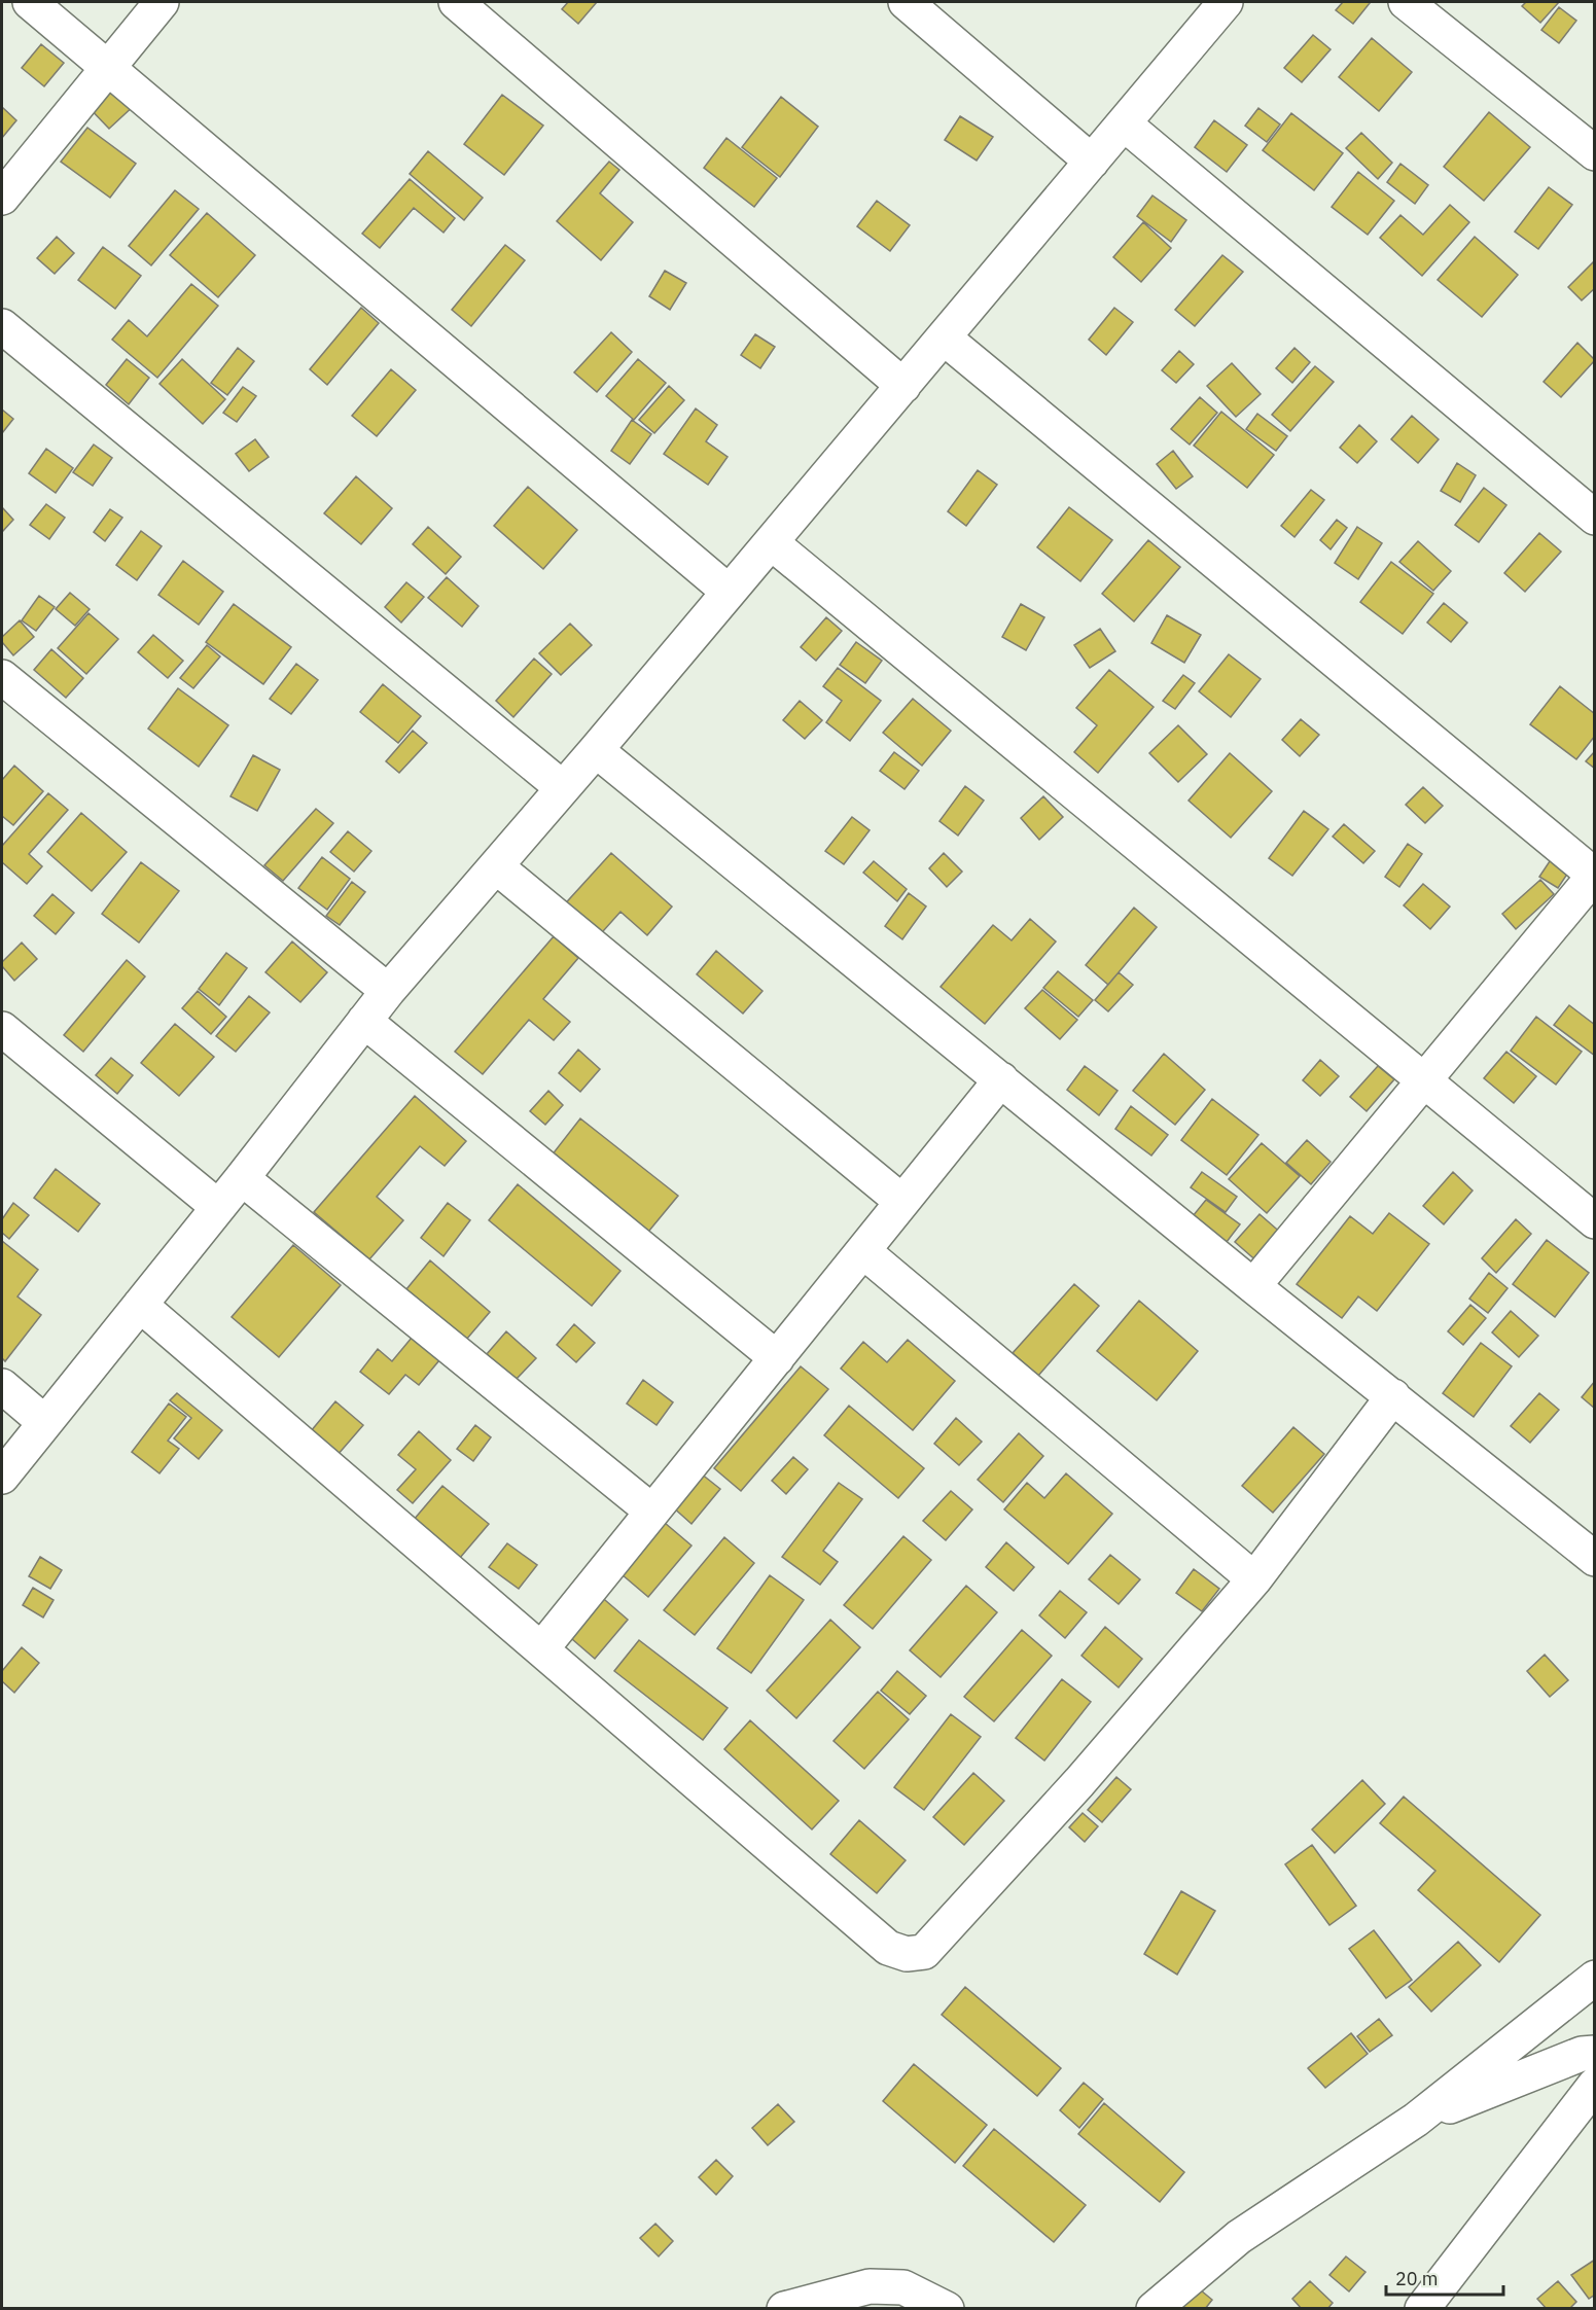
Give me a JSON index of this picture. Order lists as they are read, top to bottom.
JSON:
{
  "scale_bar": "20 m"
}
